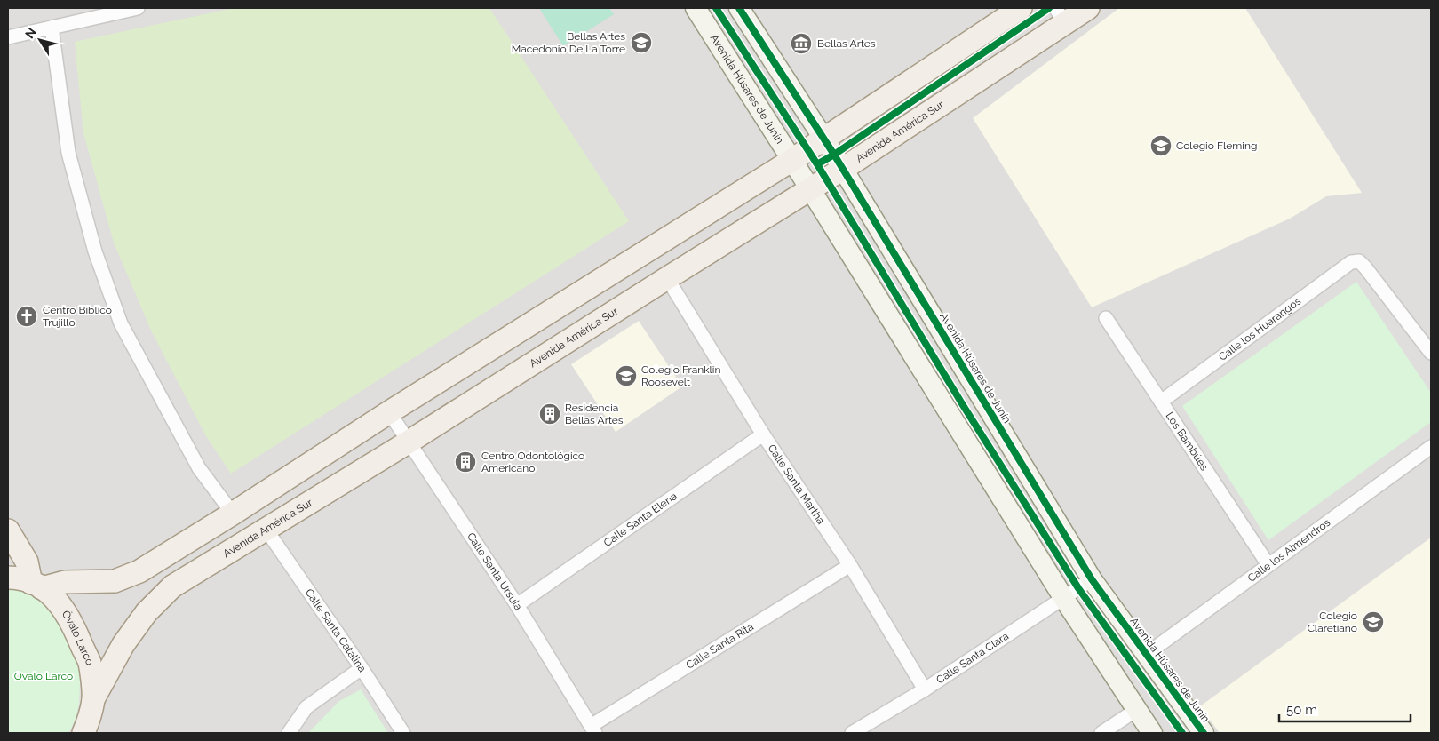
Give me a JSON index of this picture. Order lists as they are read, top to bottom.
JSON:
{
  "streets": {
    "main road": ["Avenida América Sur", "Óvalo Larco"],
    "street": [
      "Avenida Húsares de Junín",
      "Calle los Huarangos",
      "Los Bambúes",
      "Calle Santa Martha",
      "Calle Santa Elena",
      "Calle los Almendros",
      "Calle Santa Ursula",
      "Calle Santa Catalina",
      "Calle Santa Rita",
      "Calle Santa Clara"
    ]
  },
  "crossings": [
    ["Avenida Húsares de Junín", "Avenida América Sur"],
    ["Avenida Húsares de Junín", "Calle los Almendros"],
    ["Avenida Húsares de Junín", "Calle Santa Clara"],
    ["Avenida América Sur", "Calle Santa Martha"],
    ["Avenida América Sur", "Calle Santa Ursula"],
    ["Avenida América Sur", "Calle Santa Catalina"],
    ["Avenida América Sur", "Óvalo Larco"],
    ["Calle los Huarangos", "Los Bambúes"],
    ["Los Bambúes", "Calle los Almendros"],
    ["Calle Santa Martha", "Calle Santa Elena"],
    ["Calle Santa Martha", "Calle Santa Rita"],
    ["Calle Santa Martha", "Calle Santa Clara"],
    ["Calle Santa Elena", "Calle Santa Ursula"],
    ["Calle Santa Ursula", "Calle Santa Rita"]
  ],
  "parks": ["Ovalo Larco"],
  "places": {
    "school or university": [
      "Bellas Artes Macedonio De La Torre",
      "Colegio Fleming",
      "Colegio Franklin Roosevelt",
      "Colegio Claretiano"
    ],
    "museum": ["Bellas Artes"],
    "church": ["Centro Biblico Trujillo"],
    "building": ["Residencia Bellas Artes", "Centro Odontológico Americano"]
  },
  "scale_bar": "50 m",
  "north": "top left"
}
